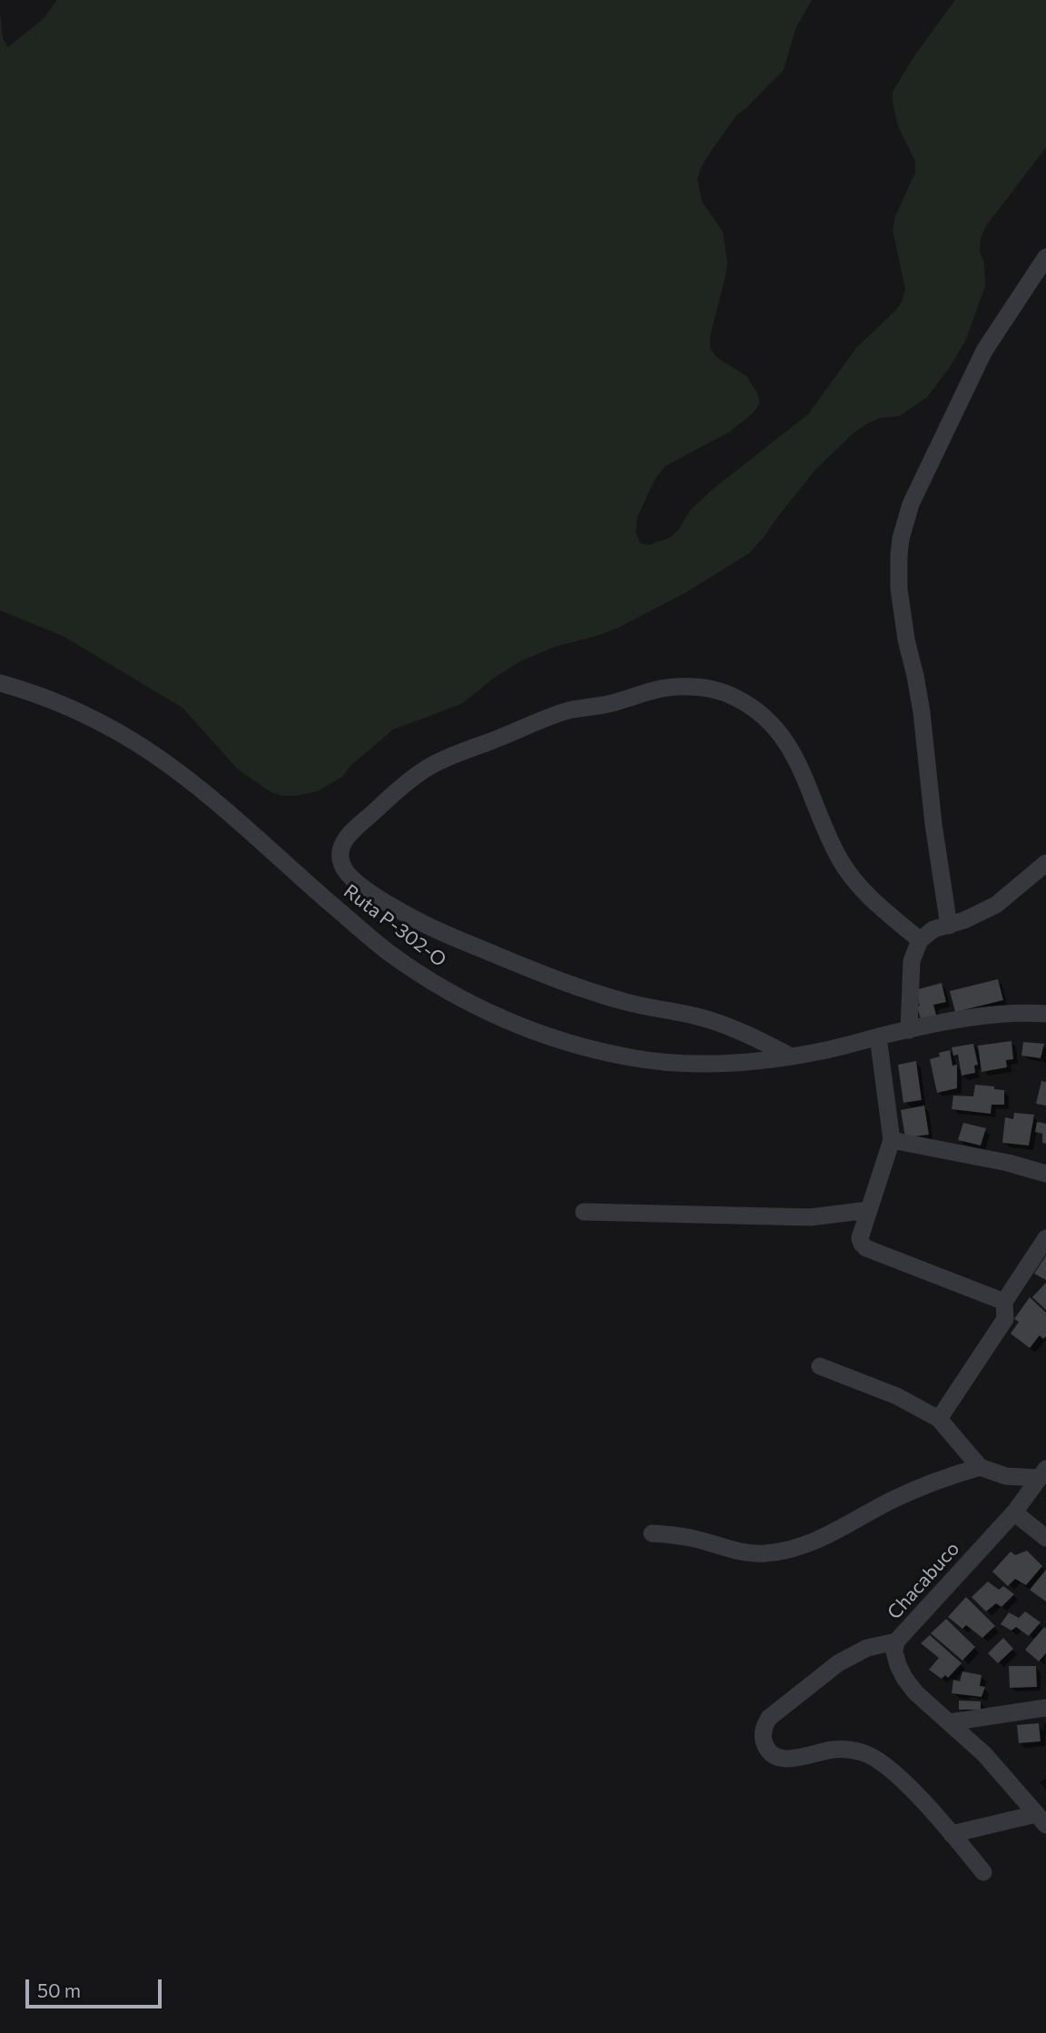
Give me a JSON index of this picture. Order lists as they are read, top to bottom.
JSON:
{
  "streets": {
    "street": ["Ruta P-302-O", "Chacabuco"]
  },
  "scale_bar": "50 m"
}
